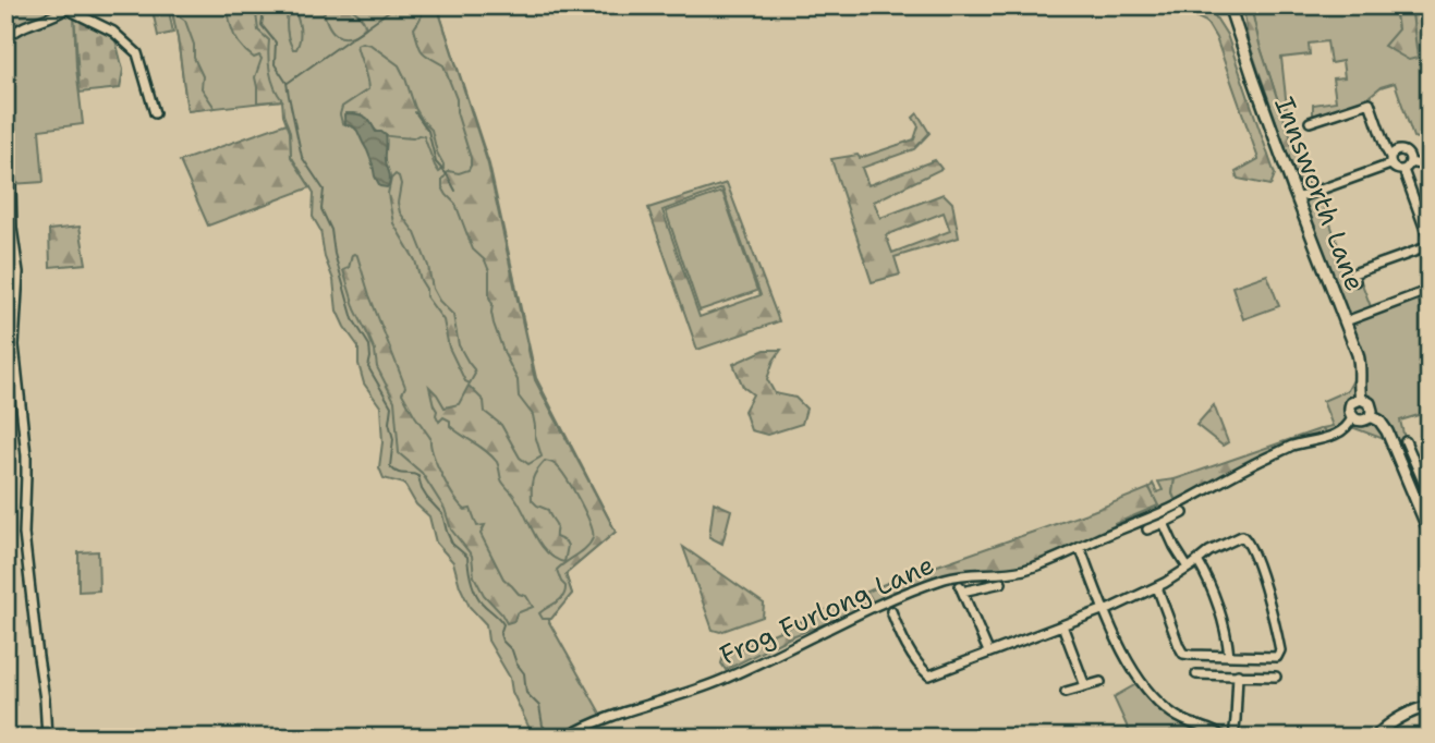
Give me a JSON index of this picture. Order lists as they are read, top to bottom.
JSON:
{
  "streets": {
    "street": ["Innsworth Lane", "Frog Furlong Lane"]
  },
  "crossings": [
    ["Innsworth Lane", "Frog Furlong Lane"]
  ]
}
